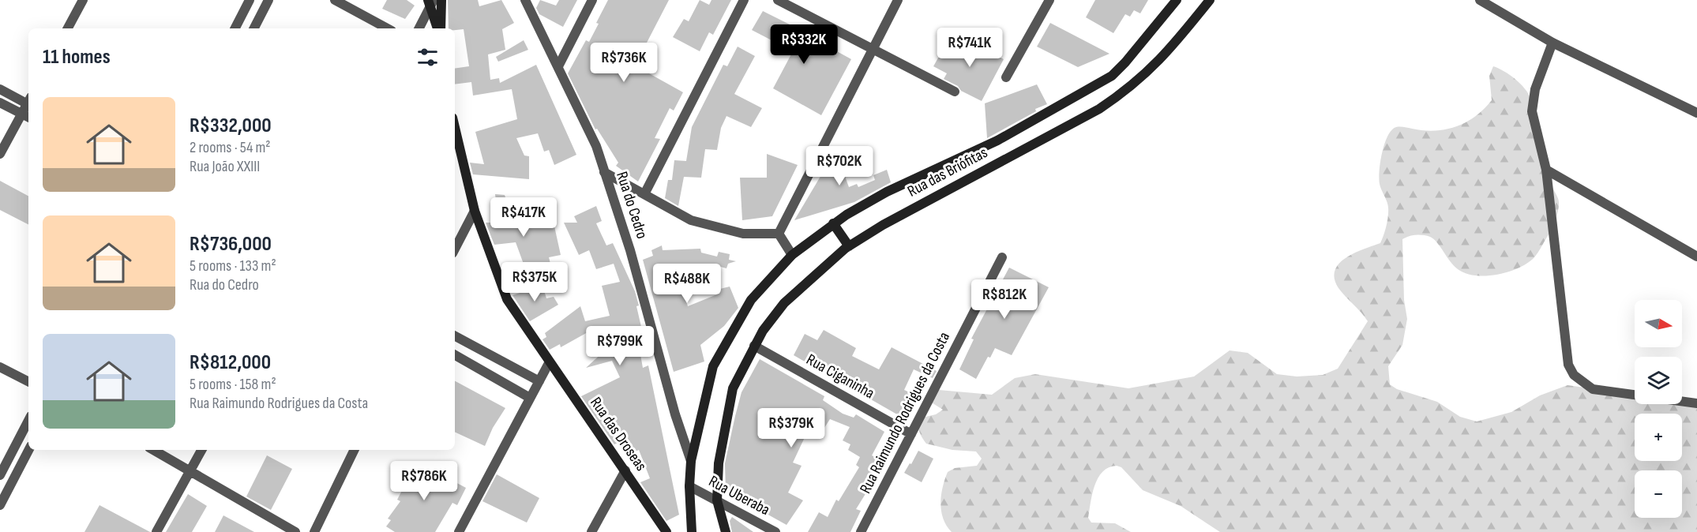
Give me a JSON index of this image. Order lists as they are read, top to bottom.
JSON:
{
  "streets": {
    "street": [
      "Rua das Briófitas",
      "Rua do Cedro",
      "Rua Ciganinha",
      "Rua Raimundo Rodrigues da Costa",
      "Rua das Droseas",
      "Rua Uberaba"
    ]
  },
  "crossings": [
    ["Rua das Briófitas", "Rua do Cedro"],
    ["Rua das Briófitas", "Rua Ciganinha"],
    ["Rua das Briófitas", "Rua Uberaba"],
    ["Rua do Cedro", "Rua Uberaba"],
    ["Rua Ciganinha", "Rua Raimundo Rodrigues da Costa"]
  ],
  "north": "right",
  "page": {
    "price": [
      "R$332K",
      "R$741K",
      "R$736K",
      "R$702K",
      "R$417K",
      "R$375K",
      "R$488K",
      "R$812K",
      "R$799K",
      "R$379K",
      "R$786K"
    ],
    "heading": "11 homes",
    "list": [
      {
        "name": "R$332,000",
        "note": "2 rooms · 54 m² · Rua João XXIII"
      },
      {
        "name": "R$736,000",
        "note": "5 rooms · 133 m² · Rua do Cedro"
      },
      {
        "name": "R$812,000",
        "note": "5 rooms · 158 m² · Rua Raimundo Rodrigues da Costa"
      }
    ],
    "map_buttons": ["+", "−"]
  }
}
